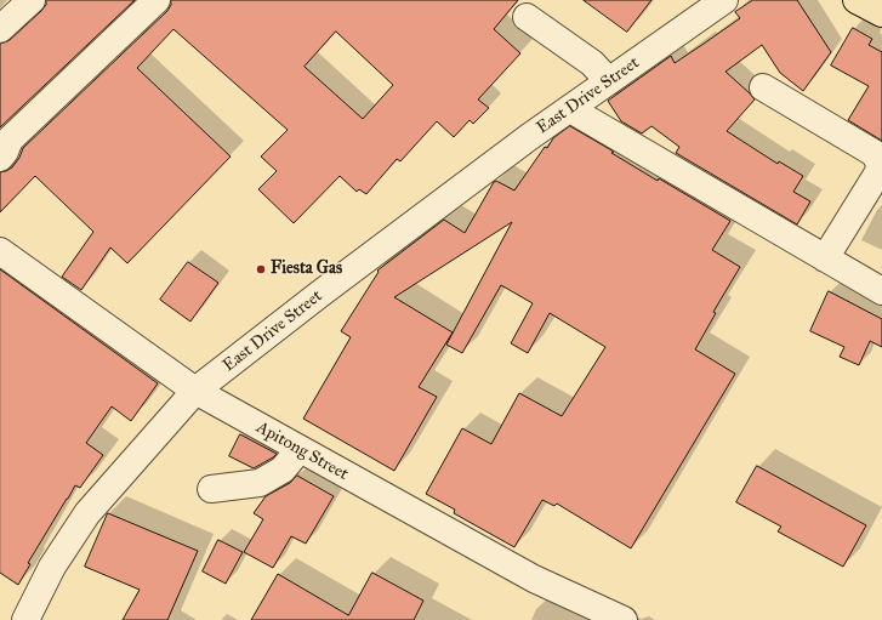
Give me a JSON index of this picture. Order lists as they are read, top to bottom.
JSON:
{
  "streets": {
    "street": ["East Drive Street", "Apitong Street"]
  },
  "crossings": [
    ["East Drive Street", "Apitong Street"]
  ],
  "places": ["Fiesta Gas"]
}
